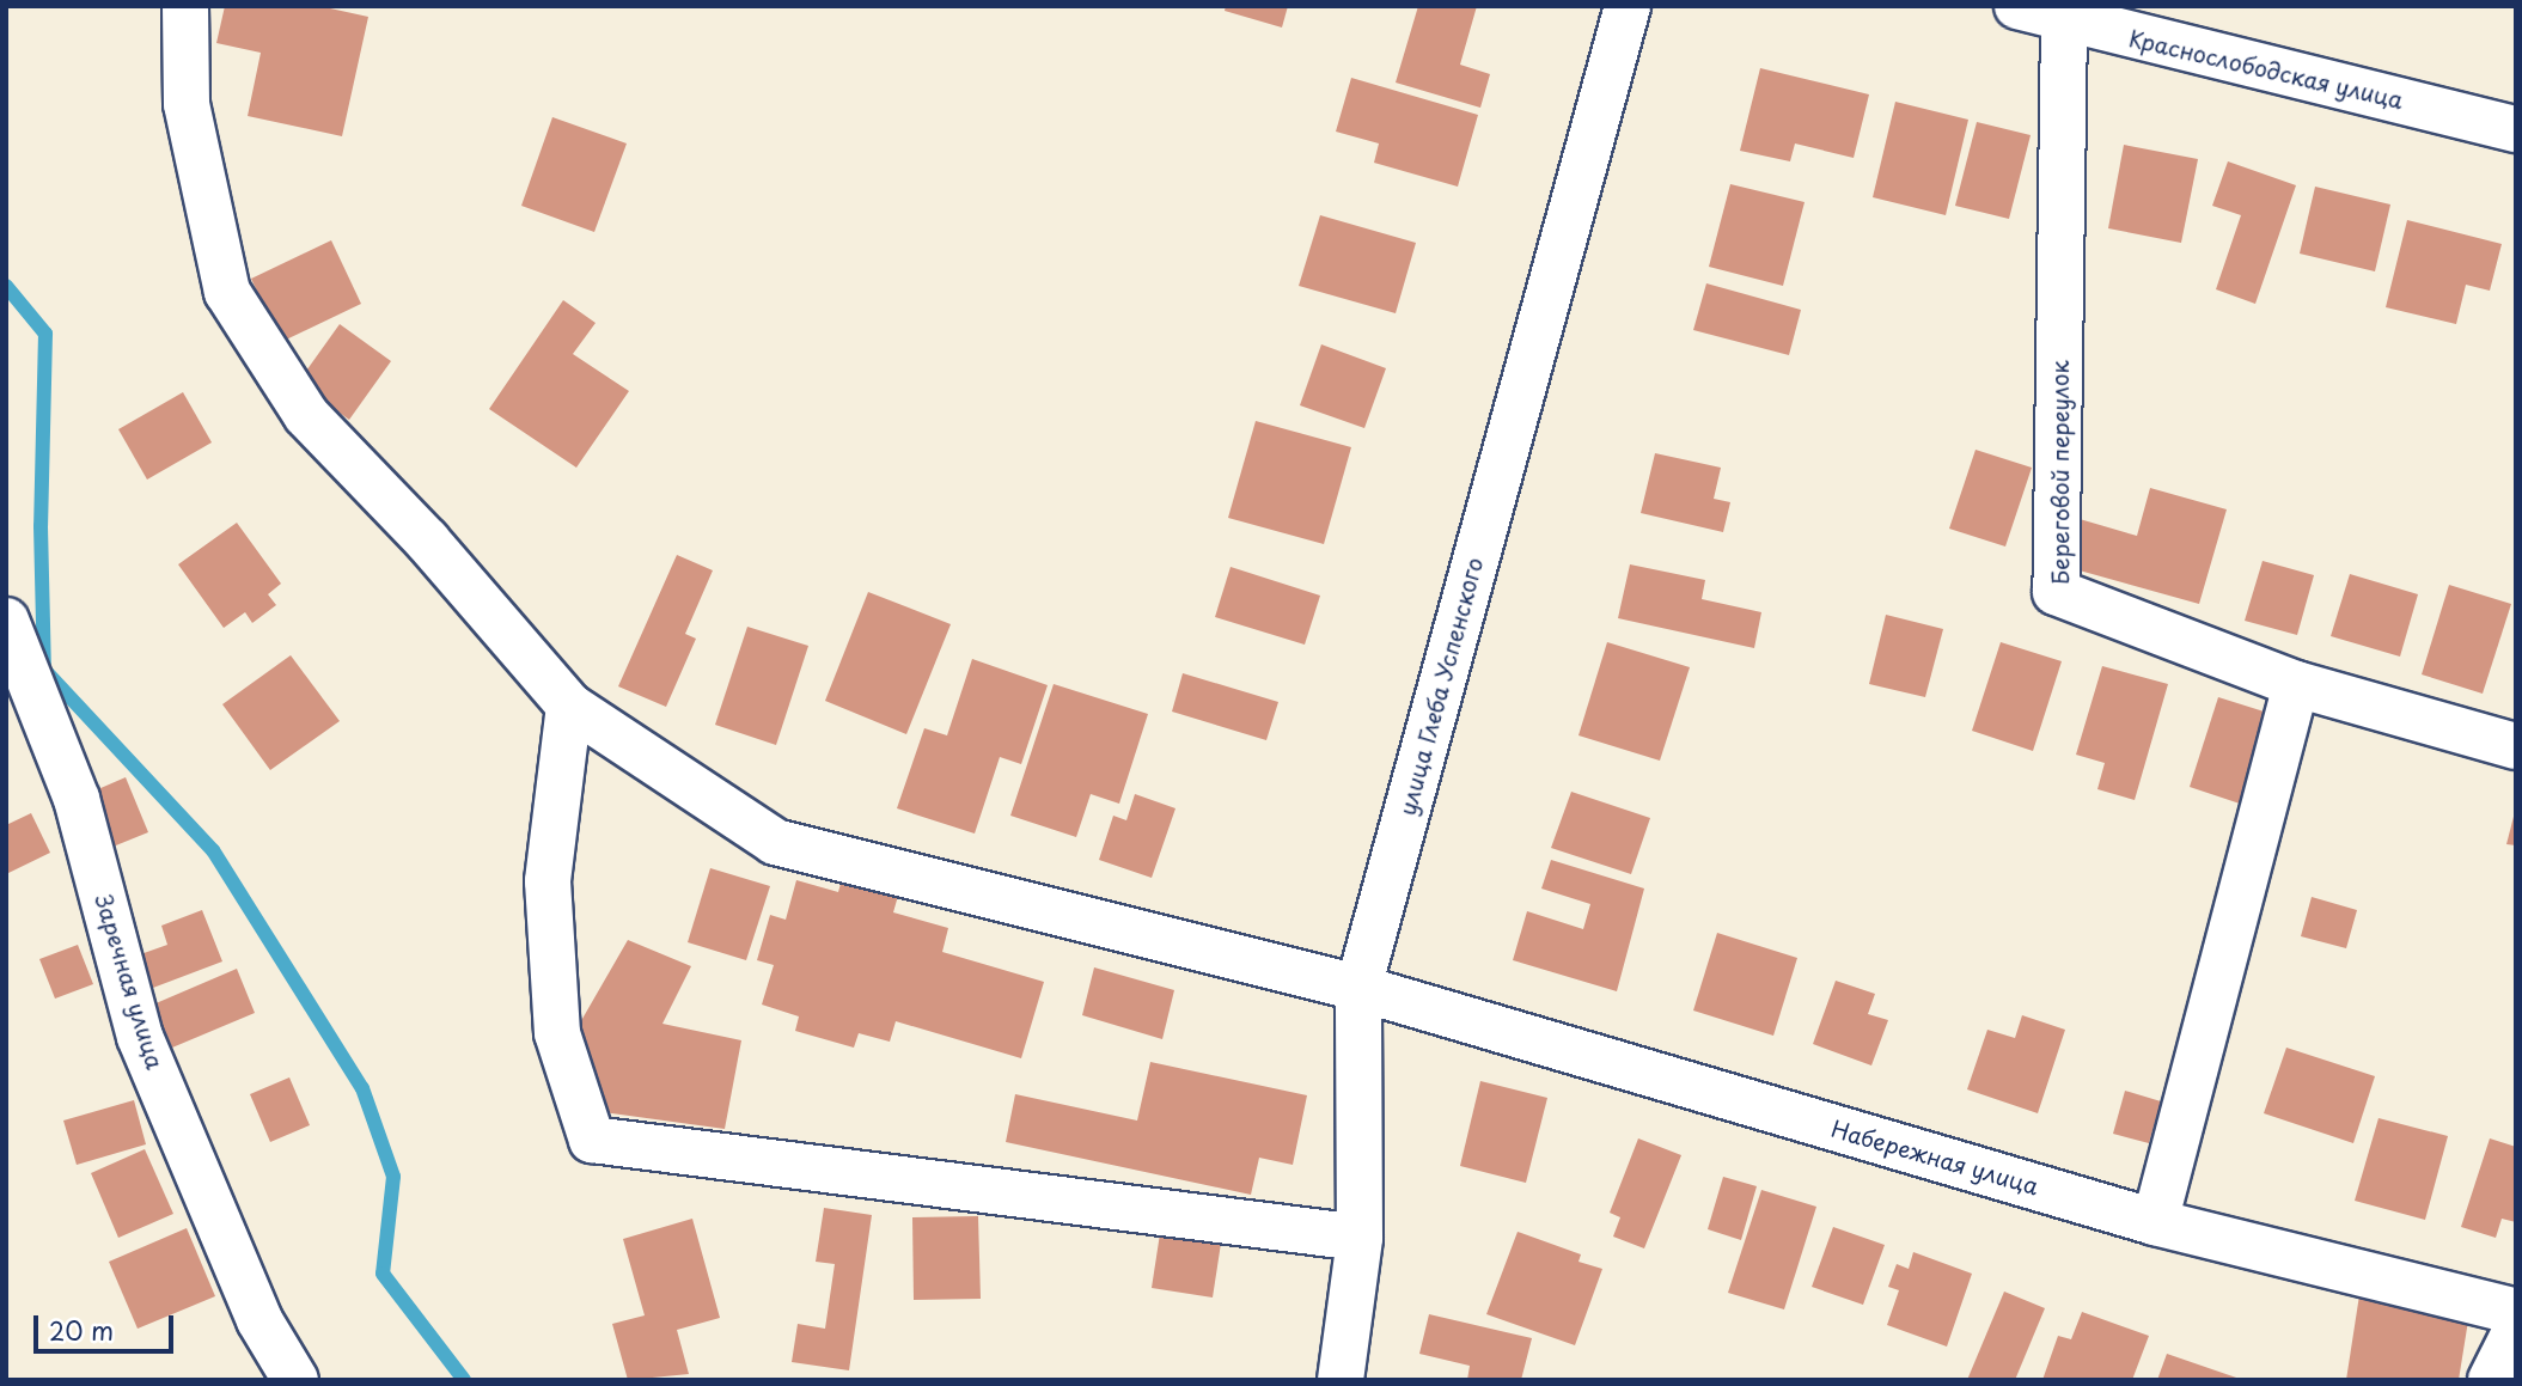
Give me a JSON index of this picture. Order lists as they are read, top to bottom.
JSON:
{
  "streets": {
    "street": [
      "Краснослободская улица",
      "Береговой переулок",
      "улица Глеба Успенского",
      "Заречная улица",
      "Набережная улица"
    ]
  },
  "crossings": [
    ["Краснослободская улица", "Береговой переулок"],
    ["улица Глеба Успенского", "Набережная улица"]
  ],
  "scale_bar": "20 m"
}
